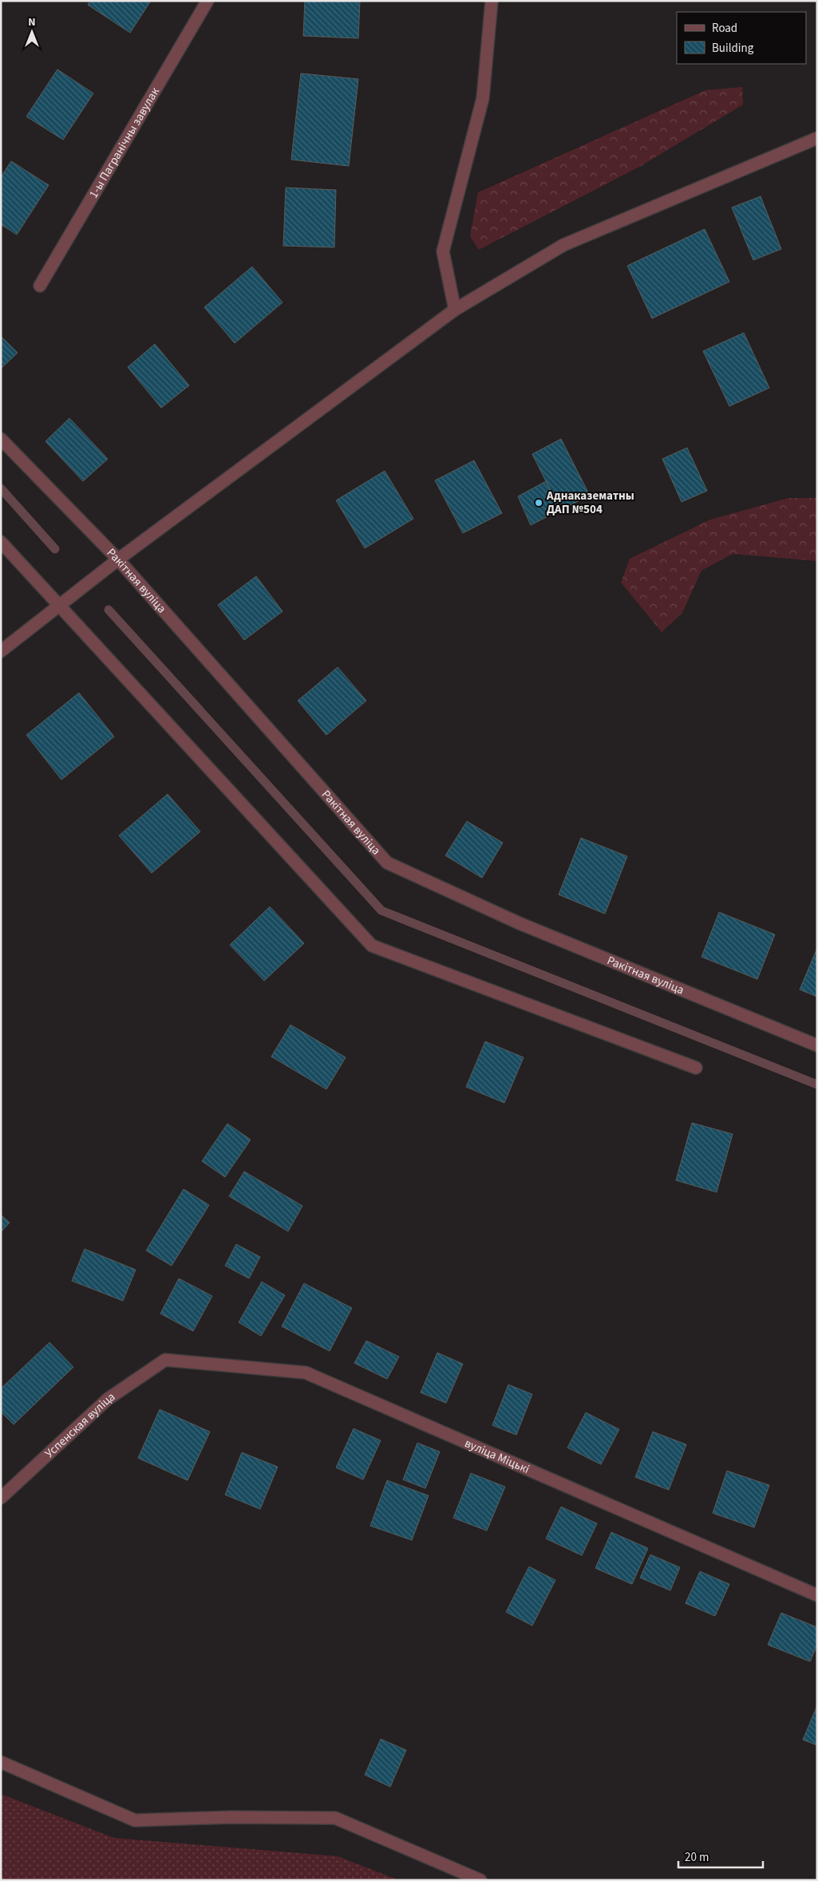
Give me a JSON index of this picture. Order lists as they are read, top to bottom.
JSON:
{
  "streets": {
    "street": [
      "1-ы Пагранічны завулак",
      "Ракітная вуліца",
      "Успенская вуліца",
      "вуліца Міцькі"
    ]
  },
  "crossings": [
    ["Успенская вуліца", "вуліца Міцькі"]
  ],
  "places": ["Аднаказематны ДАП №504"],
  "legend": ["Road", "Building"],
  "scale_bar": "20 m",
  "north": "top"
}
